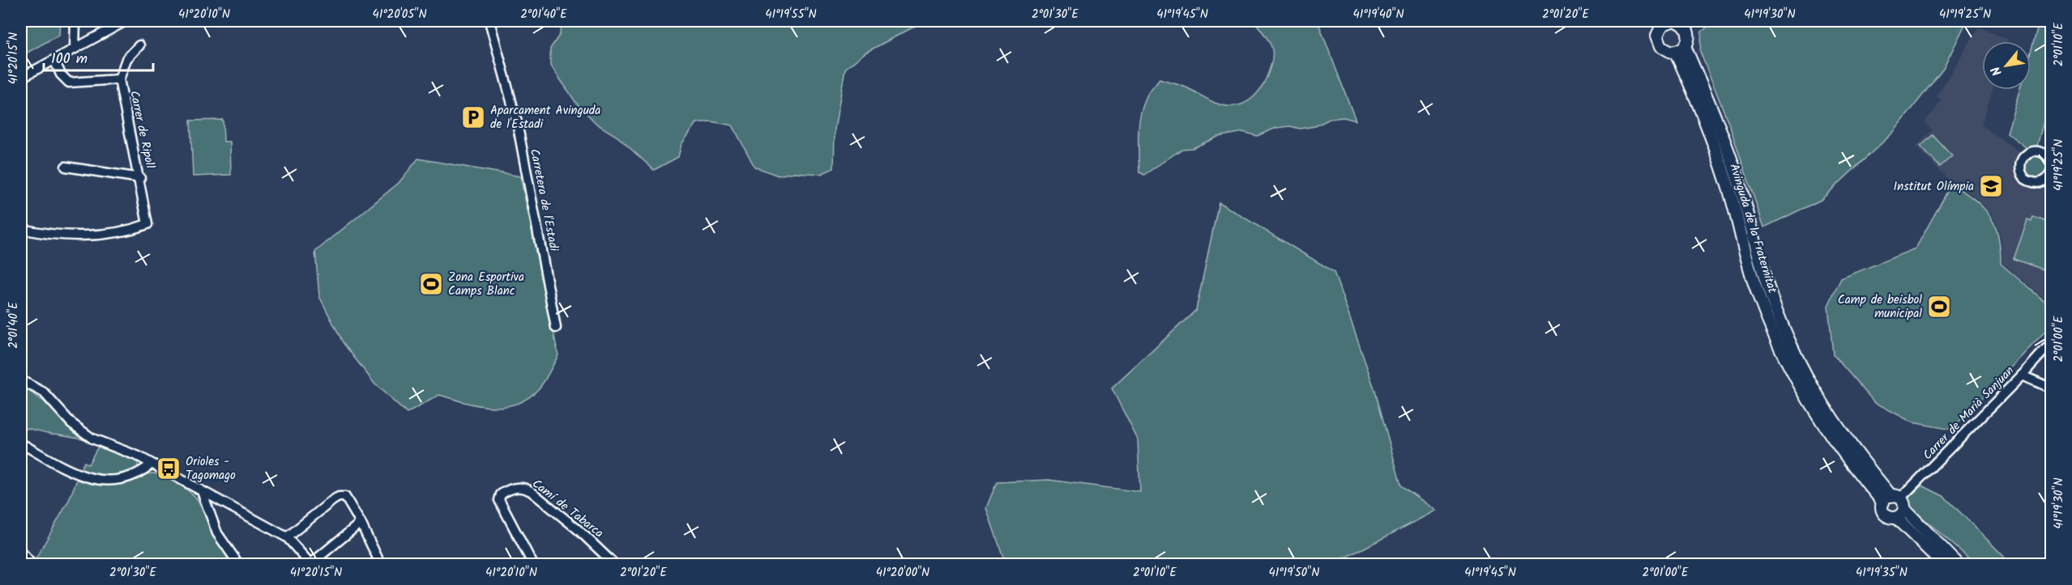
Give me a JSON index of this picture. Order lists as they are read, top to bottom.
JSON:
{
  "streets": {
    "street": [
      "Carrer de Ripoll",
      "Carretera de l'Estadi",
      "Avinguda de la Fraternitat",
      "Carrer de Marià Sanjuan",
      "Camí de Tabarca"
    ]
  },
  "crossings": [
    ["Avinguda de la Fraternitat", "Carrer de Marià Sanjuan"]
  ],
  "places": {
    "parking": ["Aparcament Avinguda de l'Estadi"],
    "school or university": ["Institut Olímpia"],
    "sports": ["Zona Esportiva Camps Blanc", "Camp de beisbol municipal"],
    "bus stop": ["Orioles - Tagomago"]
  },
  "scale_bar": "100 m",
  "north": "bottom left",
  "coordinates": [
    "41°20'10\"N",
    "41°20'05\"N",
    "2°01'40\"E",
    "41°19'55\"N",
    "2°01'30\"E",
    "41°19'45\"N",
    "41°19'40\"N",
    "2°01'20\"E",
    "41°19'30\"N",
    "41°19'25\"N",
    "2°01'10\"E",
    "41°20'15\"N",
    "2°01'00\"E",
    "41°20'00\"N",
    "41°19'50\"N",
    "41°19'35\"N"
  ]
}
